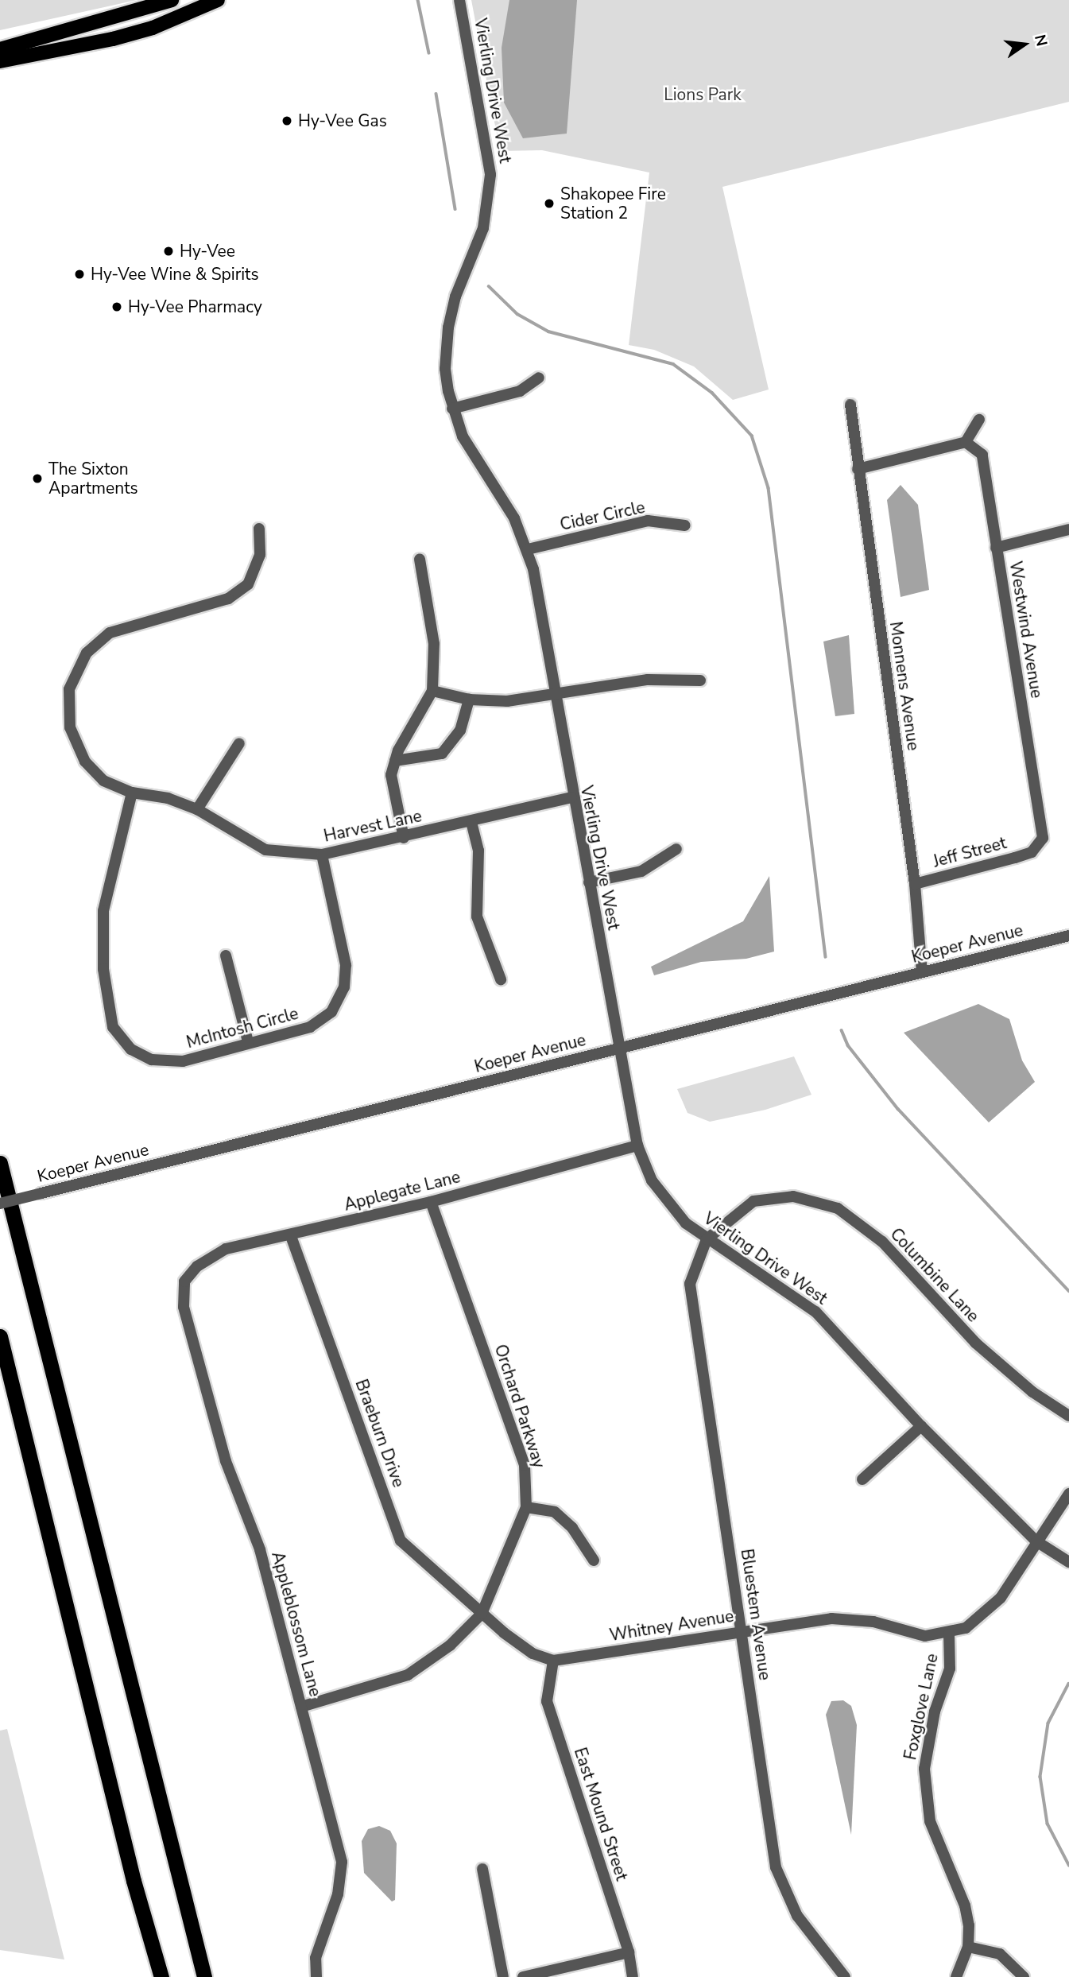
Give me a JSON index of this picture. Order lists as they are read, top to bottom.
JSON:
{
  "streets": {
    "street": [
      "Vierling Drive West",
      "Cider Circle",
      "Westwind Avenue",
      "Monnens Avenue",
      "Harvest Lane",
      "Jeff Street",
      "Koeper Avenue",
      "McIntosh Circle",
      "Applegate Lane",
      "Columbine Lane",
      "Orchard Parkway",
      "Braeburn Drive",
      "Bluestem Avenue",
      "Appleblossom Lane",
      "Whitney Avenue",
      "Foxglove Lane",
      "East Mound Street"
    ]
  },
  "crossings": [
    ["Vierling Drive West", "Cider Circle"],
    ["Vierling Drive West", "Harvest Lane"],
    ["Vierling Drive West", "Koeper Avenue"],
    ["Vierling Drive West", "Applegate Lane"],
    ["Vierling Drive West", "Columbine Lane"],
    ["Vierling Drive West", "Bluestem Avenue"],
    ["Vierling Drive West", "Whitney Avenue"],
    ["Westwind Avenue", "Jeff Street"],
    ["Monnens Avenue", "Jeff Street"],
    ["Monnens Avenue", "Koeper Avenue"],
    ["Harvest Lane", "McIntosh Circle"],
    ["Applegate Lane", "Orchard Parkway"],
    ["Applegate Lane", "Braeburn Drive"],
    ["Applegate Lane", "Appleblossom Lane"],
    ["Columbine Lane", "Bluestem Avenue"],
    ["Orchard Parkway", "Braeburn Drive"],
    ["Orchard Parkway", "Appleblossom Lane"],
    ["Bluestem Avenue", "Whitney Avenue"],
    ["Whitney Avenue", "Foxglove Lane"],
    ["Whitney Avenue", "East Mound Street"]
  ],
  "parks": ["Lions Park"],
  "places": [
    "Hy-Vee Gas",
    "Shakopee Fire Station 2",
    "Hy-Vee",
    "Hy-Vee Wine & Spirits",
    "Hy-Vee Pharmacy",
    "The Sixton Apartments"
  ],
  "north": "right"
}
